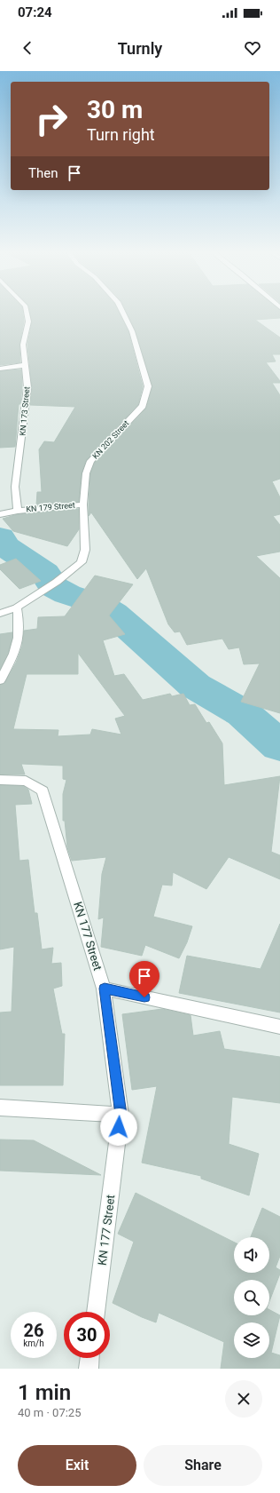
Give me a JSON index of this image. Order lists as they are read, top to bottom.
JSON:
{
  "streets": {
    "street": [
      "KN 173 Street",
      "KN 202 Street",
      "KN 179 Street",
      "KN 177 Street"
    ]
  },
  "crossings": [
    ["KN 173 Street", "KN 179 Street"],
    ["KN 202 Street", "KN 179 Street"]
  ],
  "page": {
    "status": "07:24",
    "header": "Turnly",
    "turn": ["30 m", "Turn right"],
    "then": "Then",
    "speed": "26 km/h",
    "limit": "30",
    "heading": ["1 min", "40 m · 07:25"],
    "buttons": ["Exit", "Share"]
  }
}
